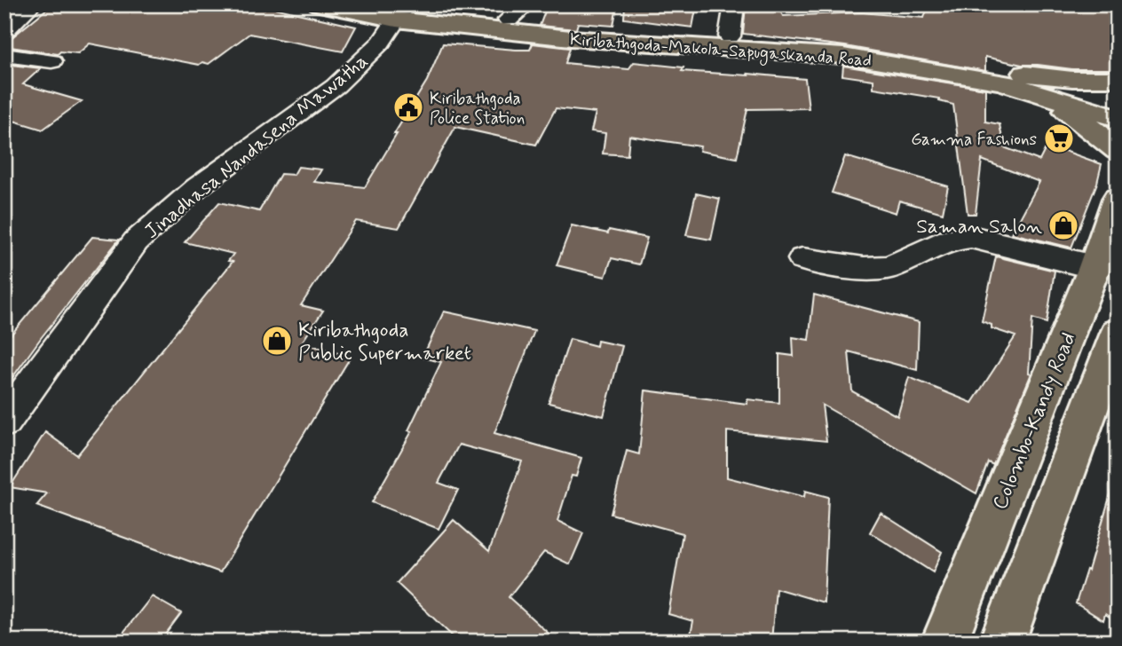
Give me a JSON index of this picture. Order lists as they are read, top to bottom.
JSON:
{
  "streets": {
    "main road": ["Kiribathgoda-Makola-Sapugaskanda Road", "Colombo-Kandy Road"],
    "street": ["Jinadhasa Nandasena Mawatha"]
  },
  "crossings": [
    ["Kiribathgoda-Makola-Sapugaskanda Road", "Jinadhasa Nandasena Mawatha"]
  ],
  "places": {
    "public building": ["Kiribathgoda Police Station"],
    "supermarket": ["Gamma Fashions"],
    "shop": ["Saman Salon", "Kiribathgoda Public Supermarket"]
  }
}
